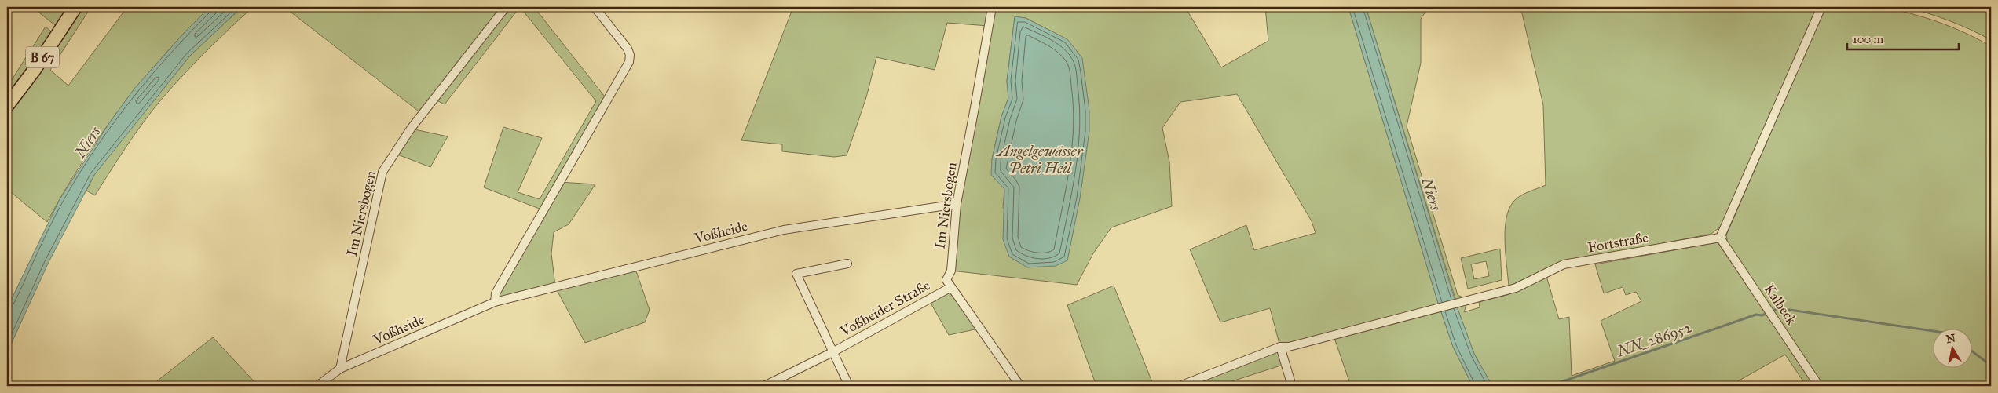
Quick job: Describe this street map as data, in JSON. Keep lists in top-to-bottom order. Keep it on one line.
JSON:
{"streets":{"main road":["B 67"],"street":["Im Niersbogen","Voßheide","Fortstraße","Kalbeck","Voßheider Straße"]},"crossings":[["Im Niersbogen","Voßheide"],["Im Niersbogen","Voßheider Straße"],["Fortstraße","Kalbeck"]],"water":["Niers","Angelgewässer Petri Heil","NN_286952"],"scale_bar":"100 m","north":"top"}
